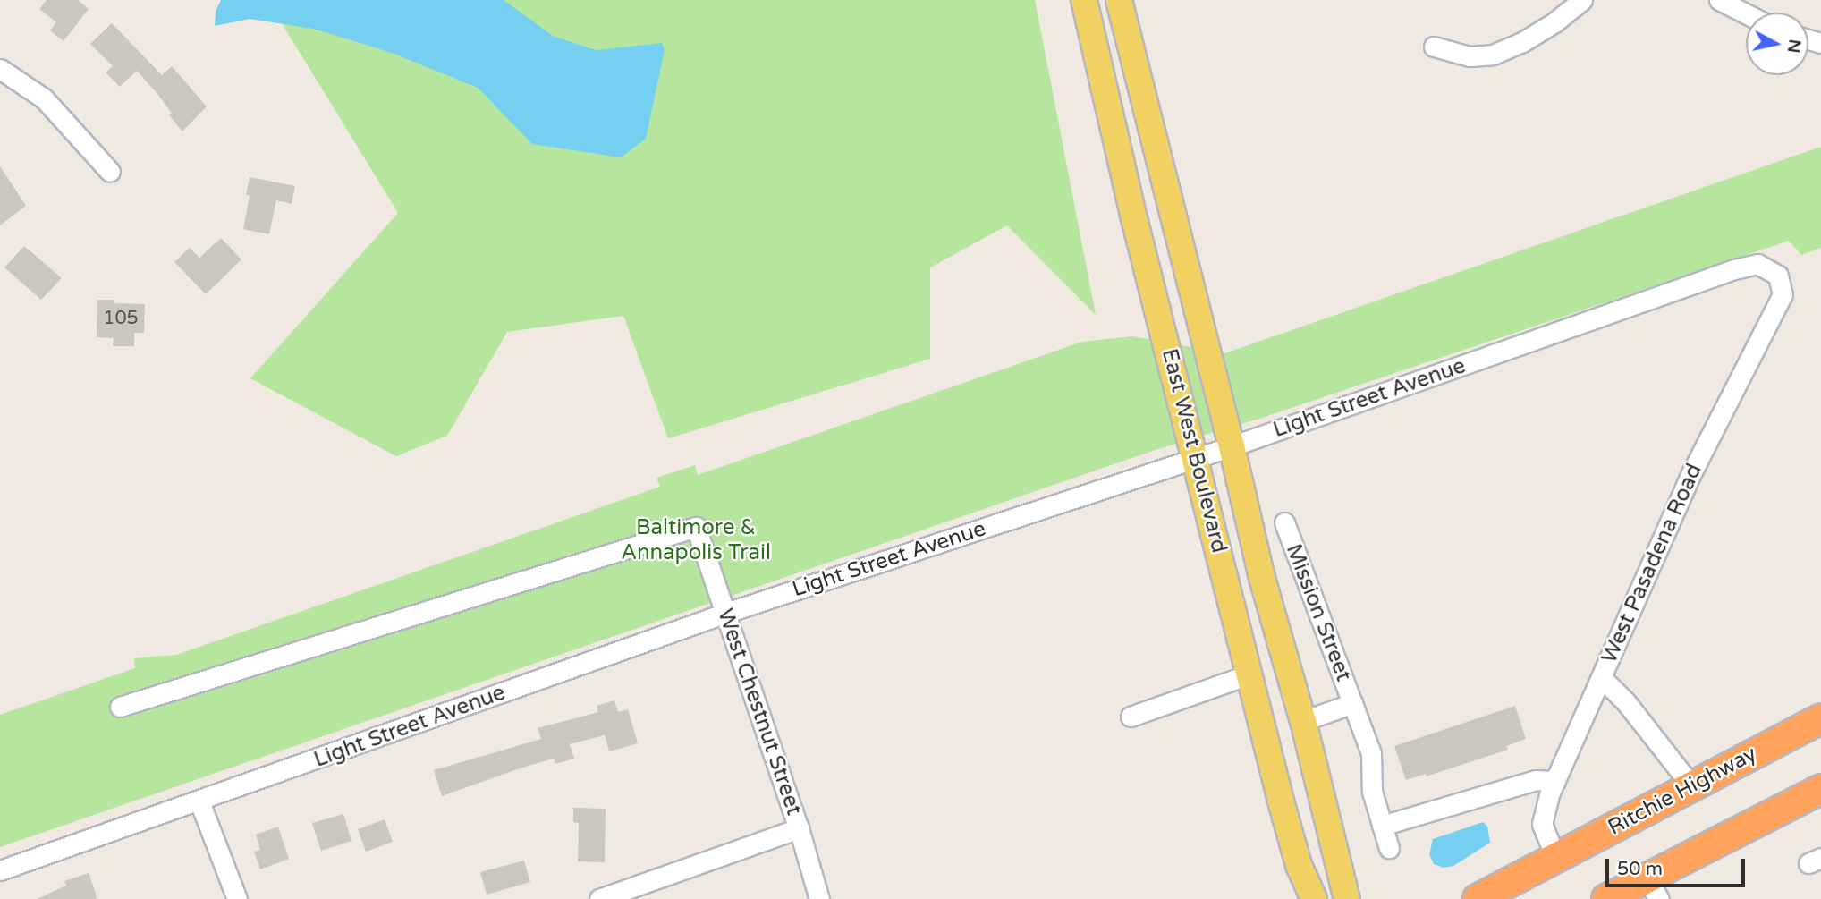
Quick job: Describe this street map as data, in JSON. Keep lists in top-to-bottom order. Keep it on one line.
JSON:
{"streets":{"highway":["Ritchie Highway"],"main road":["East West Boulevard"],"street":["Light Street Avenue","West Pasadena Road","Mission Street","West Chestnut Street"]},"crossings":[["Light Street Avenue","East West Boulevard"],["Light Street Avenue","West Pasadena Road"],["Light Street Avenue","West Chestnut Street"],["East West Boulevard","Mission Street"],["West Pasadena Road","Ritchie Highway"]],"parks":["Baltimore & Annapolis Trail"],"house_numbers":["105"],"scale_bar":"50 m","north":"right"}
